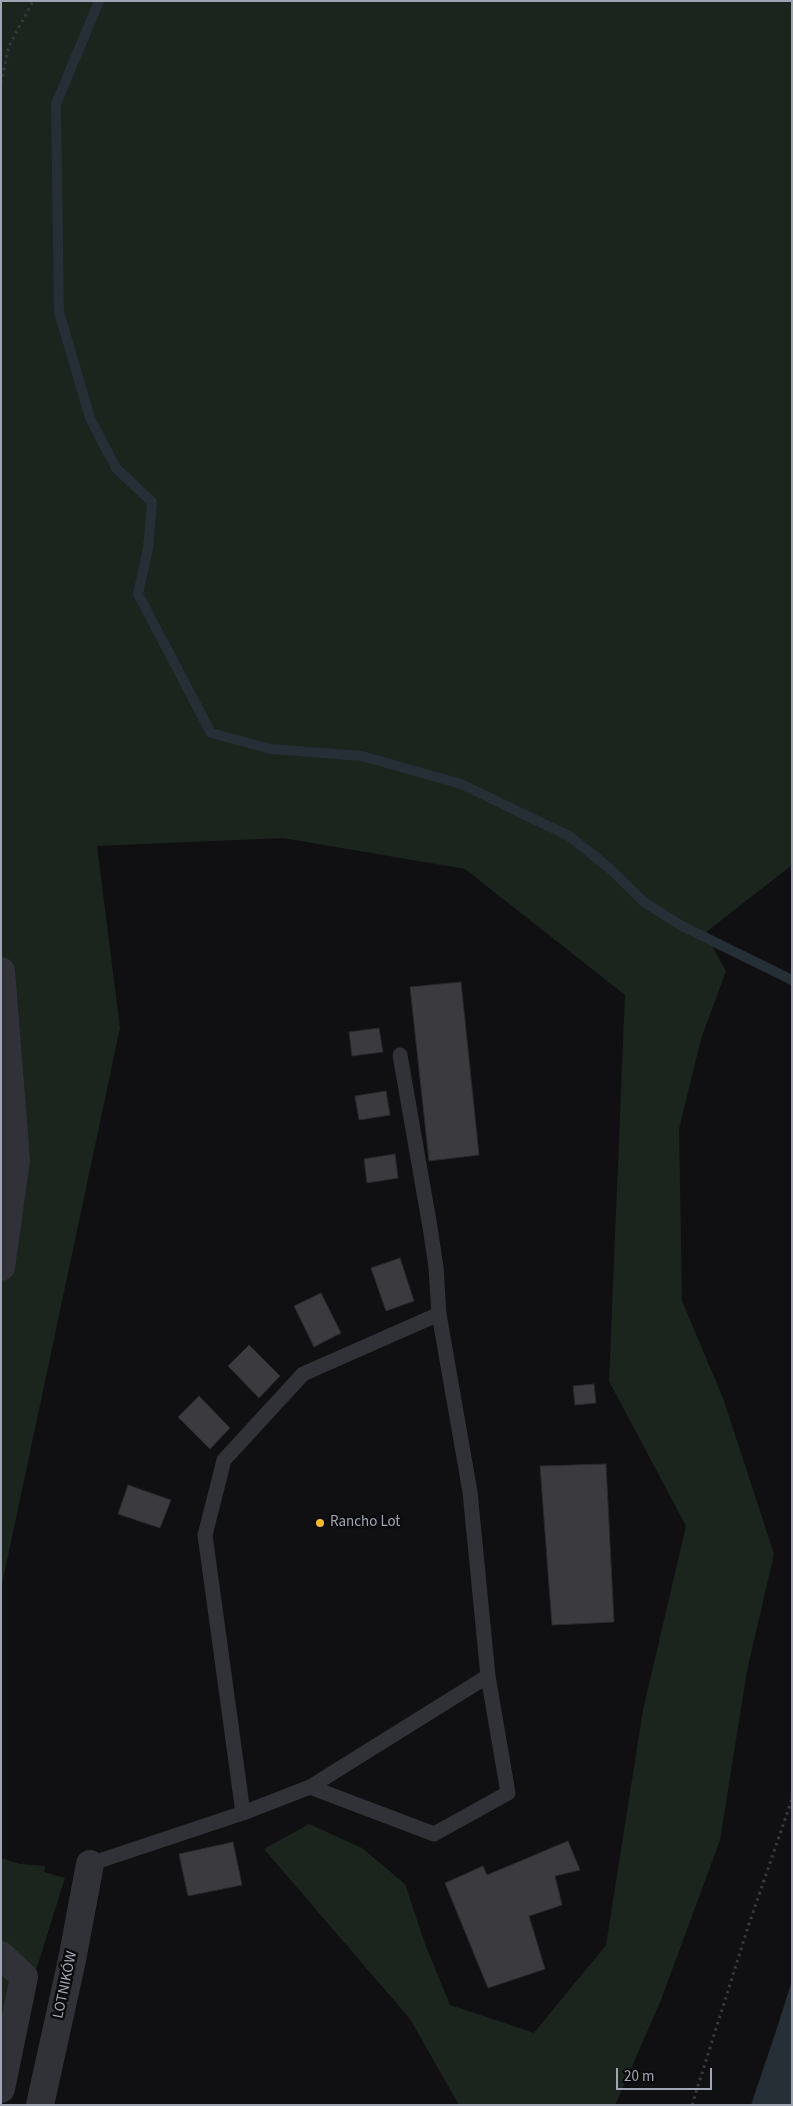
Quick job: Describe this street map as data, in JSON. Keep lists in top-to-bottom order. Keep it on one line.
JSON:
{"streets":{"street":["LOTNIKÓW"]},"places":["Rancho Lot"],"scale_bar":"20 m"}
